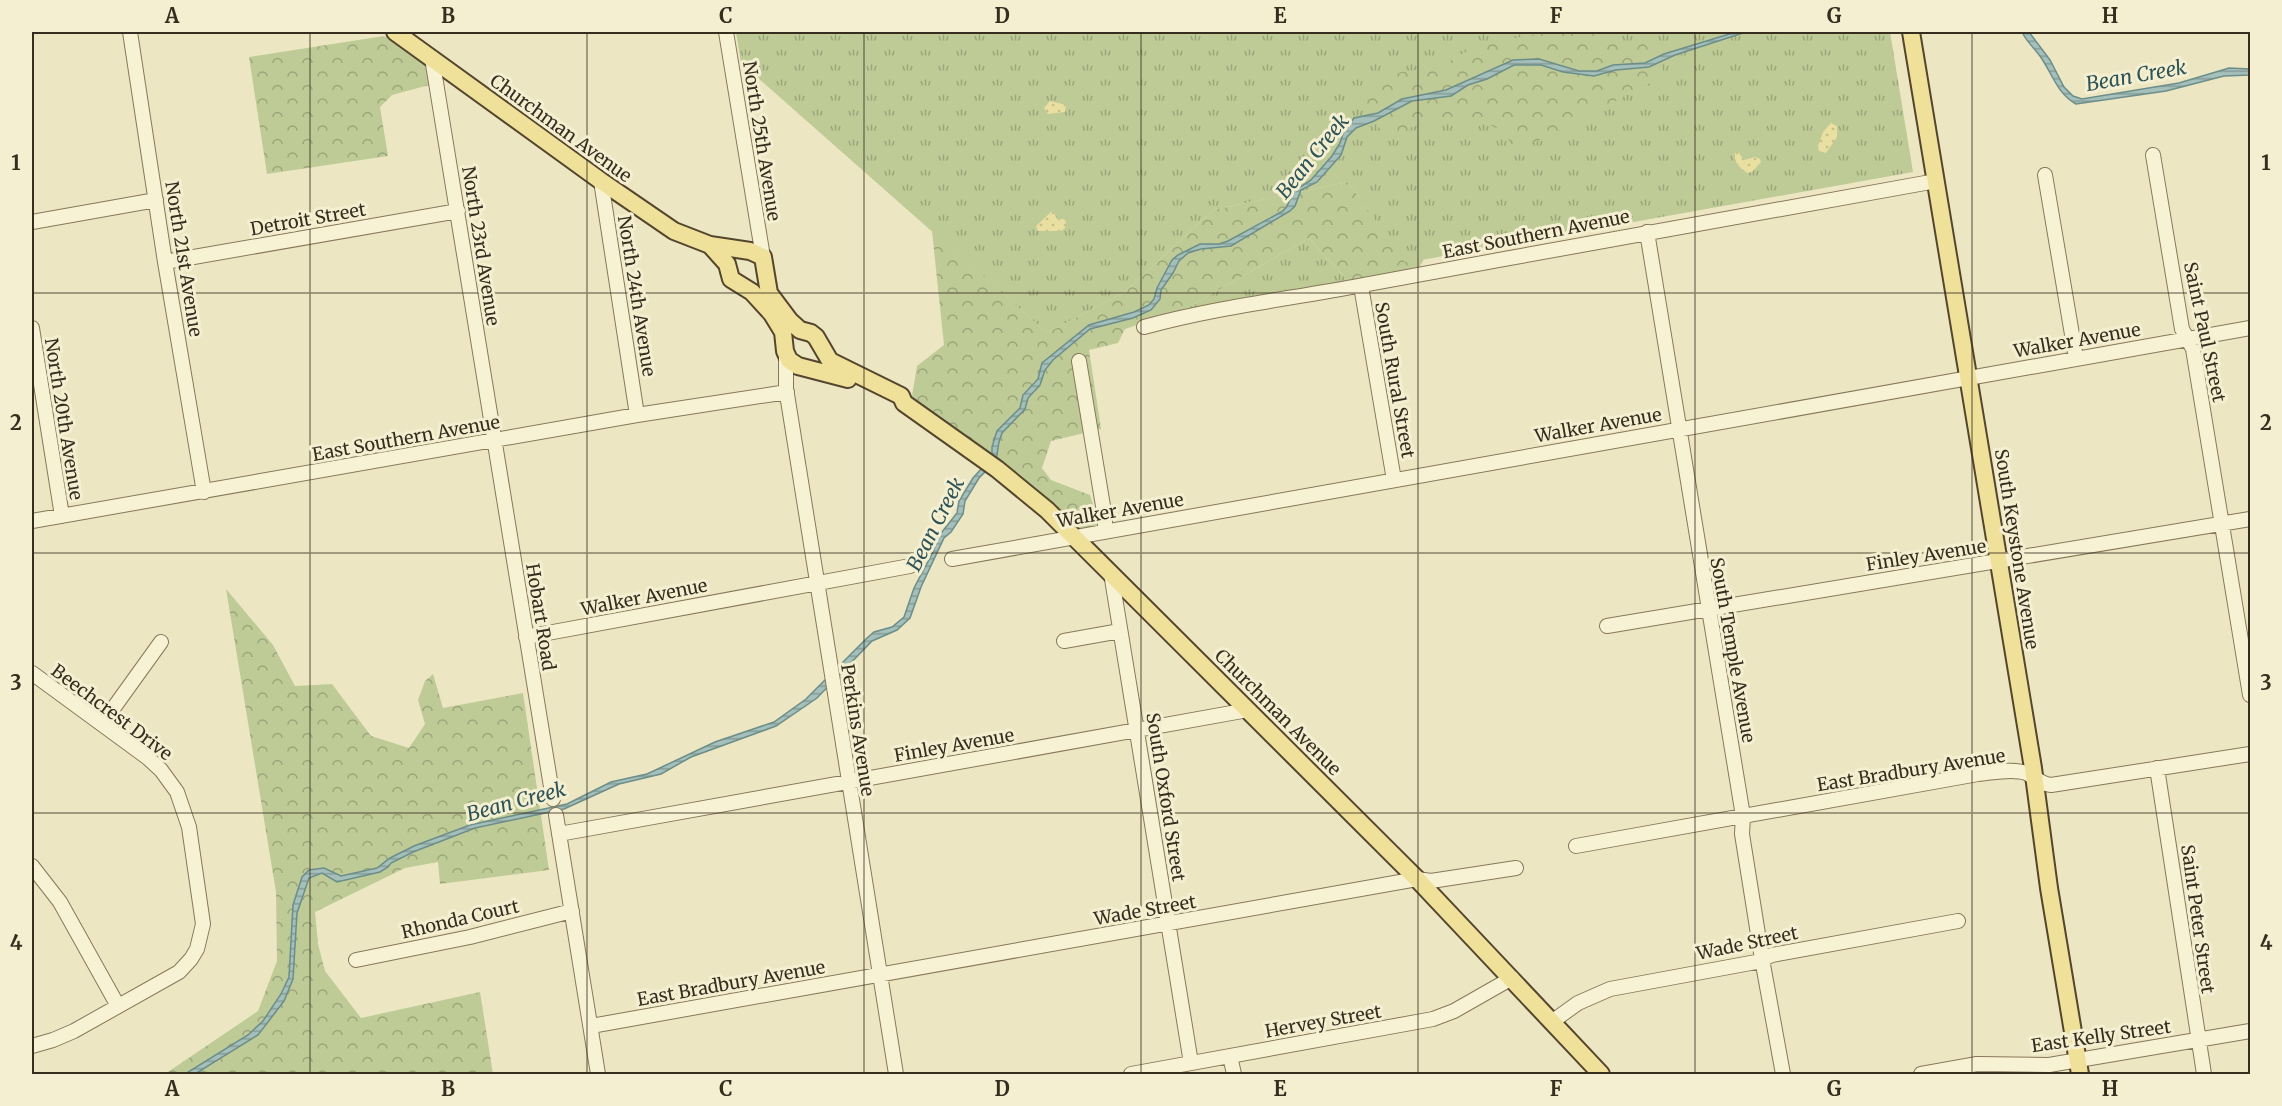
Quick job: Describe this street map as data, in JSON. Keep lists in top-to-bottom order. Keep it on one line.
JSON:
{"streets":{"main road":["Churchman Avenue","South Keystone Avenue"],"street":["North 25th Avenue","Detroit Street","East Southern Avenue","North 23rd Avenue","North 21st Avenue","North 24th Avenue","Saint Paul Street","Walker Avenue","South Rural Street","North 20th Avenue","Finley Avenue","Hobart Road","South Temple Avenue","Beechcrest Drive","Perkins Avenue","East Bradbury Avenue","South Oxford Street","Wade Street","Rhonda Court","Saint Peter Street","Hervey Street","East Kelly Street"]},"crossings":[["Churchman Avenue","North 25th Avenue"],["Churchman Avenue","North 23rd Avenue"],["Churchman Avenue","North 24th Avenue"],["Churchman Avenue","Walker Avenue"],["Churchman Avenue","Finley Avenue"],["Churchman Avenue","Perkins Avenue"],["Churchman Avenue","South Oxford Street"],["Churchman Avenue","Wade Street"],["Churchman Avenue","Hervey Street"],["Detroit Street","North 23rd Avenue"],["Detroit Street","North 21st Avenue"],["East Southern Avenue","North 23rd Avenue"],["East Southern Avenue","North 21st Avenue"],["East Southern Avenue","North 24th Avenue"],["East Southern Avenue","South Rural Street"],["East Southern Avenue","North 20th Avenue"],["East Southern Avenue","South Keystone Avenue"],["East Southern Avenue","Hobart Road"],["East Southern Avenue","South Temple Avenue"],["East Southern Avenue","Perkins Avenue"],["North 23rd Avenue","Hobart Road"],["Saint Paul Street","Walker Avenue"],["Saint Paul Street","Finley Avenue"],["Walker Avenue","South Rural Street"],["Walker Avenue","South Keystone Avenue"],["Walker Avenue","Hobart Road"],["Walker Avenue","South Temple Avenue"],["Walker Avenue","Perkins Avenue"],["South Keystone Avenue","Finley Avenue"],["South Keystone Avenue","East Bradbury Avenue"],["South Keystone Avenue","East Kelly Street"],["Finley Avenue","South Temple Avenue"],["Finley Avenue","Perkins Avenue"],["Finley Avenue","South Oxford Street"],["South Temple Avenue","East Bradbury Avenue"],["South Temple Avenue","Wade Street"],["Perkins Avenue","East Bradbury Avenue"],["Perkins Avenue","Wade Street"],["East Bradbury Avenue","Wade Street"],["East Bradbury Avenue","Saint Peter Street"],["South Oxford Street","Wade Street"],["South Oxford Street","Hervey Street"],["Saint Peter Street","East Kelly Street"]],"water":["Bean Creek"],"grid":{"columns":["A","B","C","D","E","F","G","H"],"rows":["1","2","3","4"]}}
